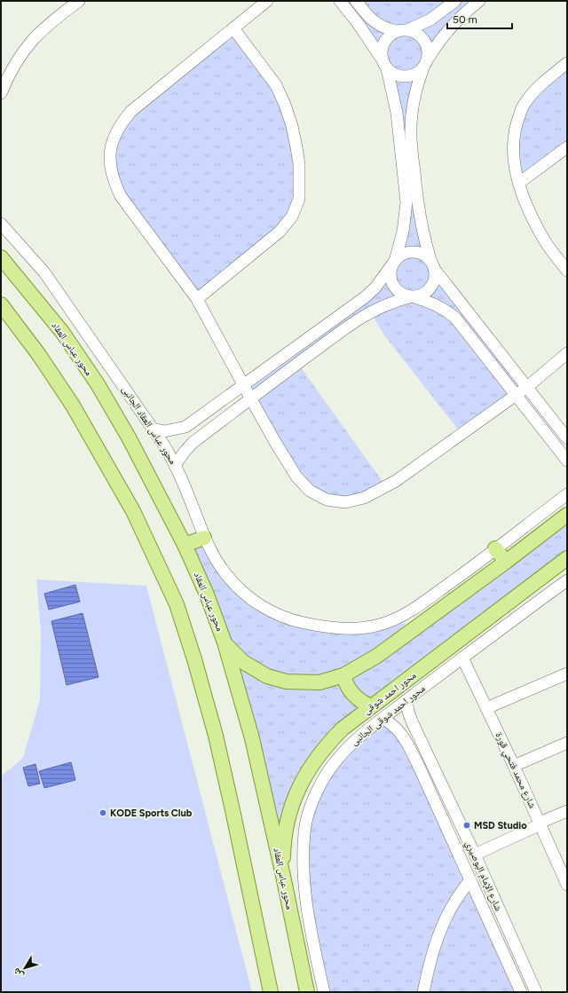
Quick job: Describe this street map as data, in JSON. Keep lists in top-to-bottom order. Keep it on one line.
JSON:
{"streets":{"main road":["محور عباس العقاد","محور احمد شوقى"],"street":["محور عباس العقاد الجانبى","محور احمد شوقى الجانبى","شارع محمد فتحي قورة","شارع الإمام البوصيري"]},"crossings":[["محور عباس العقاد","محور احمد شوقى"],["محور احمد شوقى الجانبى","شارع محمد فتحي قورة"],["محور احمد شوقى الجانبى","شارع الإمام البوصيري"]],"places":["KODE Sports Club","MSD Studio"],"scale_bar":"50 m","north":"bottom left"}
